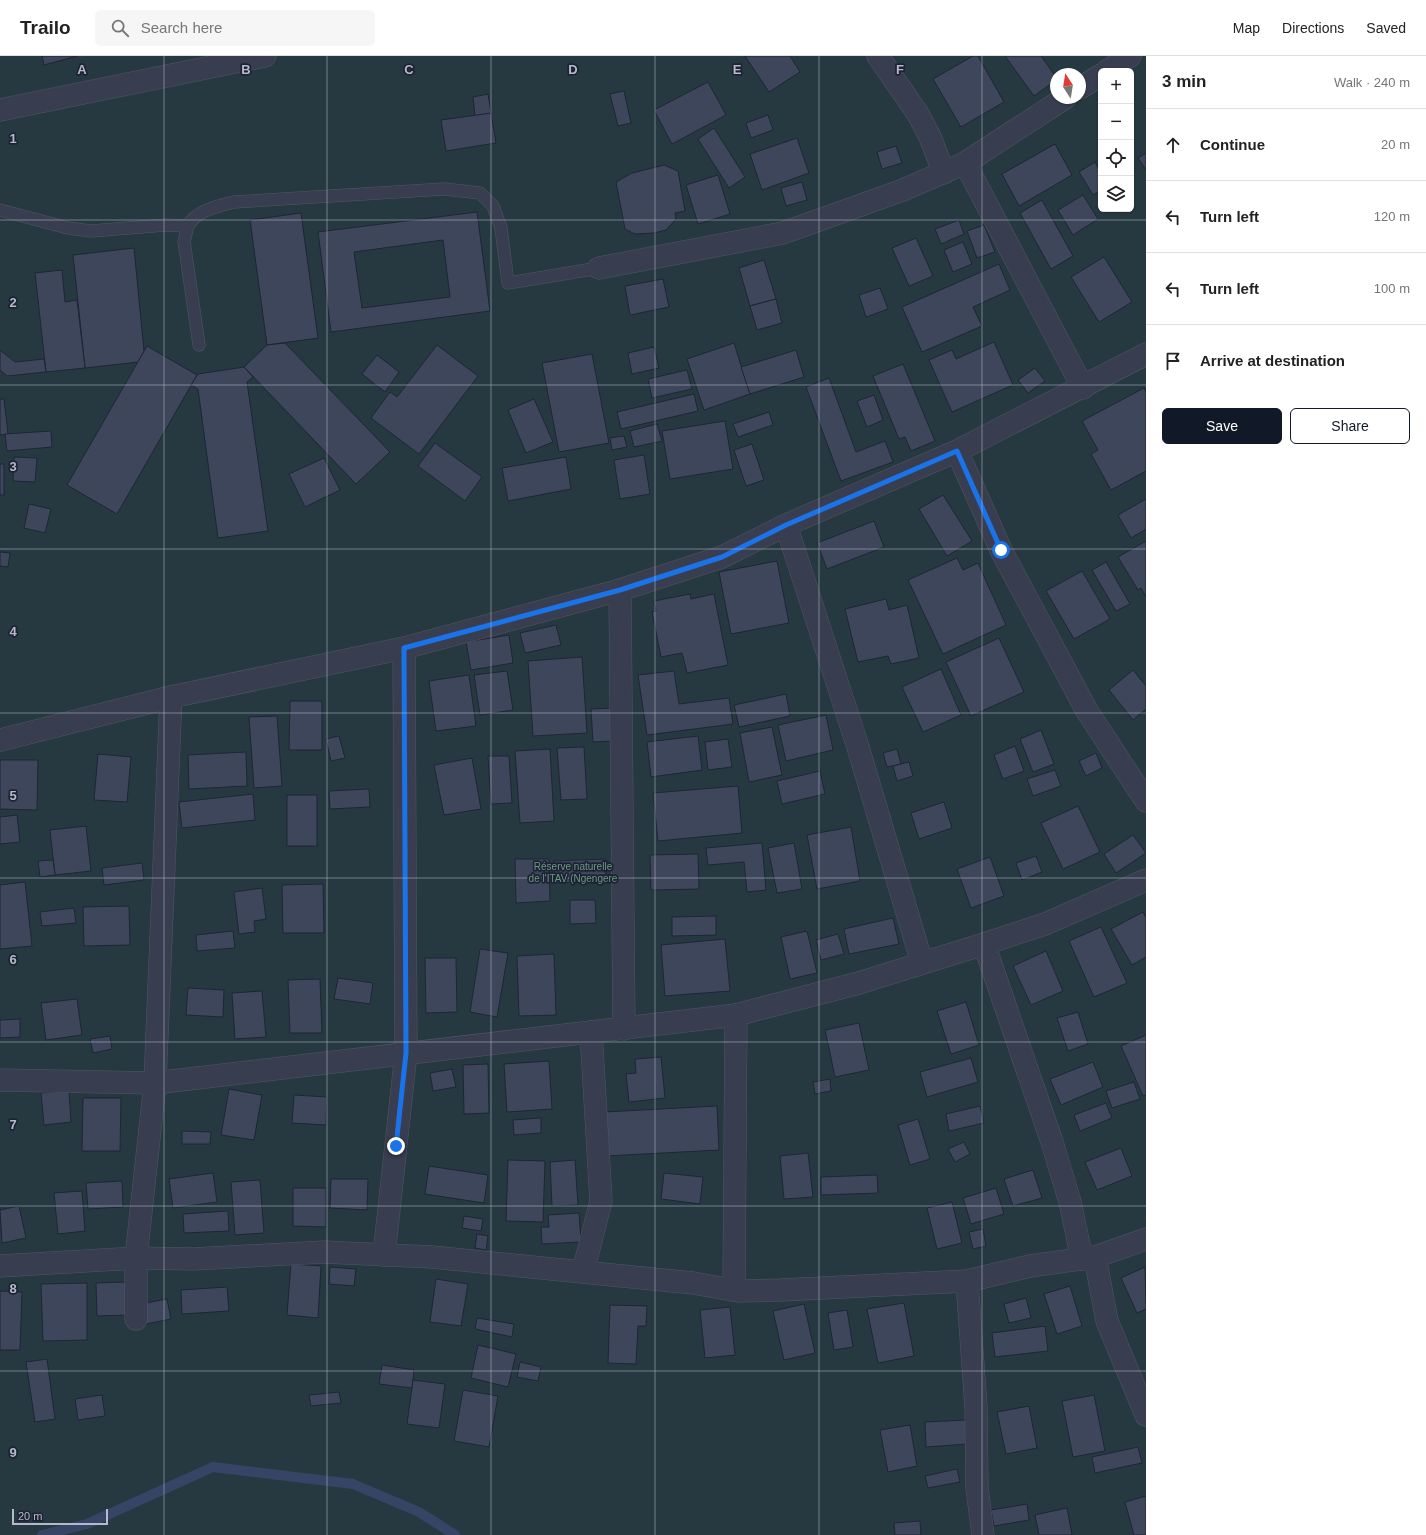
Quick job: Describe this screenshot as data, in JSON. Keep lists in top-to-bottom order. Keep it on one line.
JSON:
{"parks":["Réserve naturelle de l'ITAV (Ngengere"],"scale_bar":"20 m","north":"top","page":{"header":"Trailo","search":"Search here","nav":["Map","Directions","Saved"],"heading":["3 min","Walk · 240 m"],"map_buttons":["+","−"],"list":[["Continue","20 m"],["Turn left","120 m"],["Turn left","100 m"],"Arrive at destination"],"buttons":["Save","Share"],"scale":"20 m"},"grid":{"columns":["A","B","C","D","E","F"],"rows":["1","2","3","4","5","6","7","8","9"]}}
